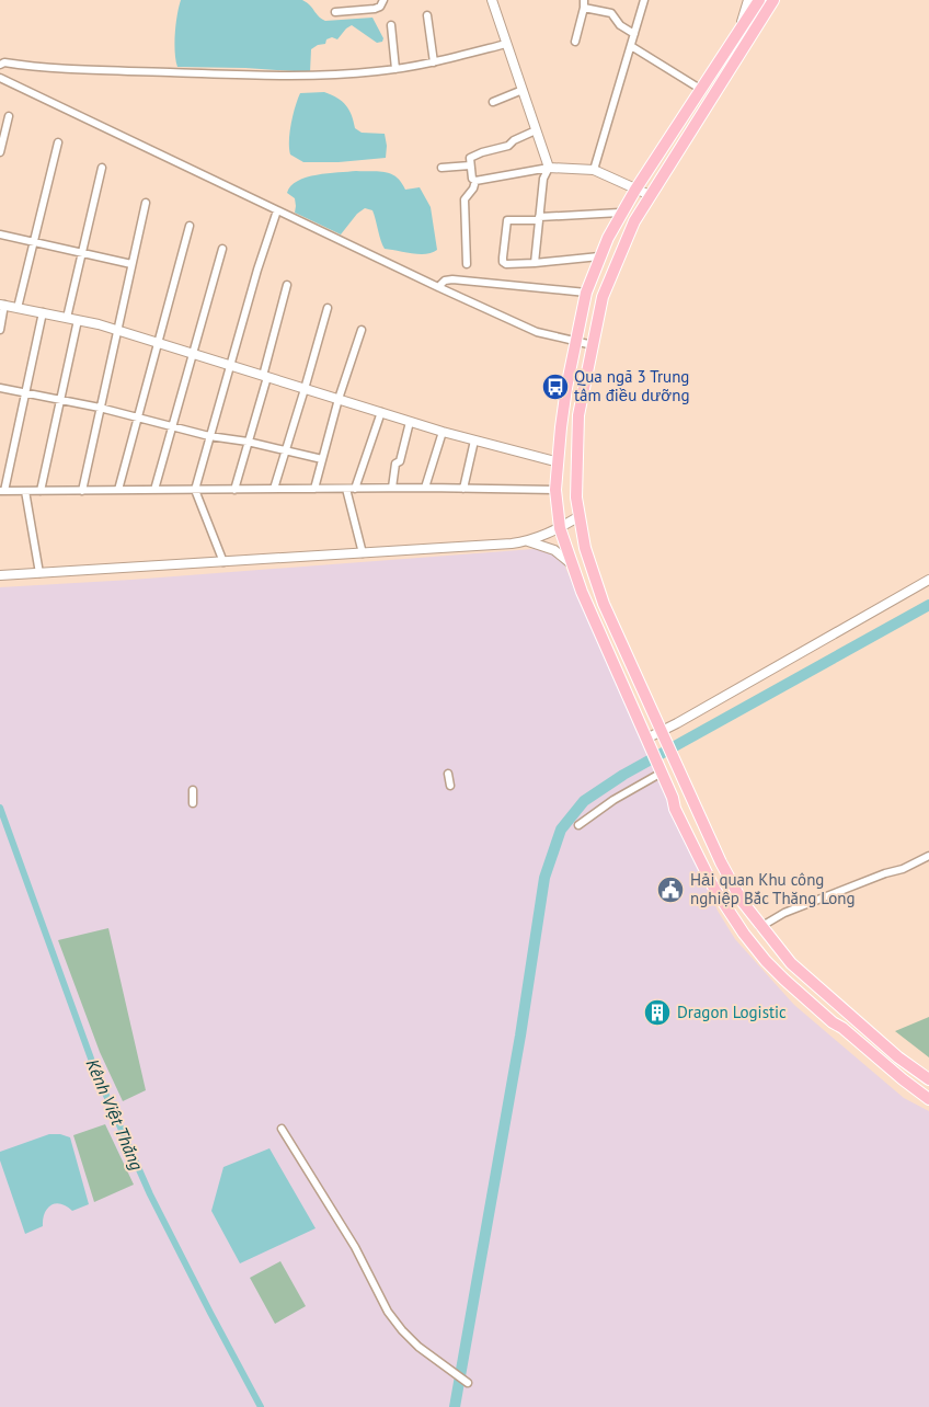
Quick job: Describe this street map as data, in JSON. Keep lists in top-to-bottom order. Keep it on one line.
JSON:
{"water":["Kênh Việt Thắng"],"places":{"bus stop":["Qua ngã 3 Trung tâm điều dưỡng"],"public building":["Hải quan Khu công nghiệp Bắc Thăng Long"],"building":["Dragon Logistic"]}}
